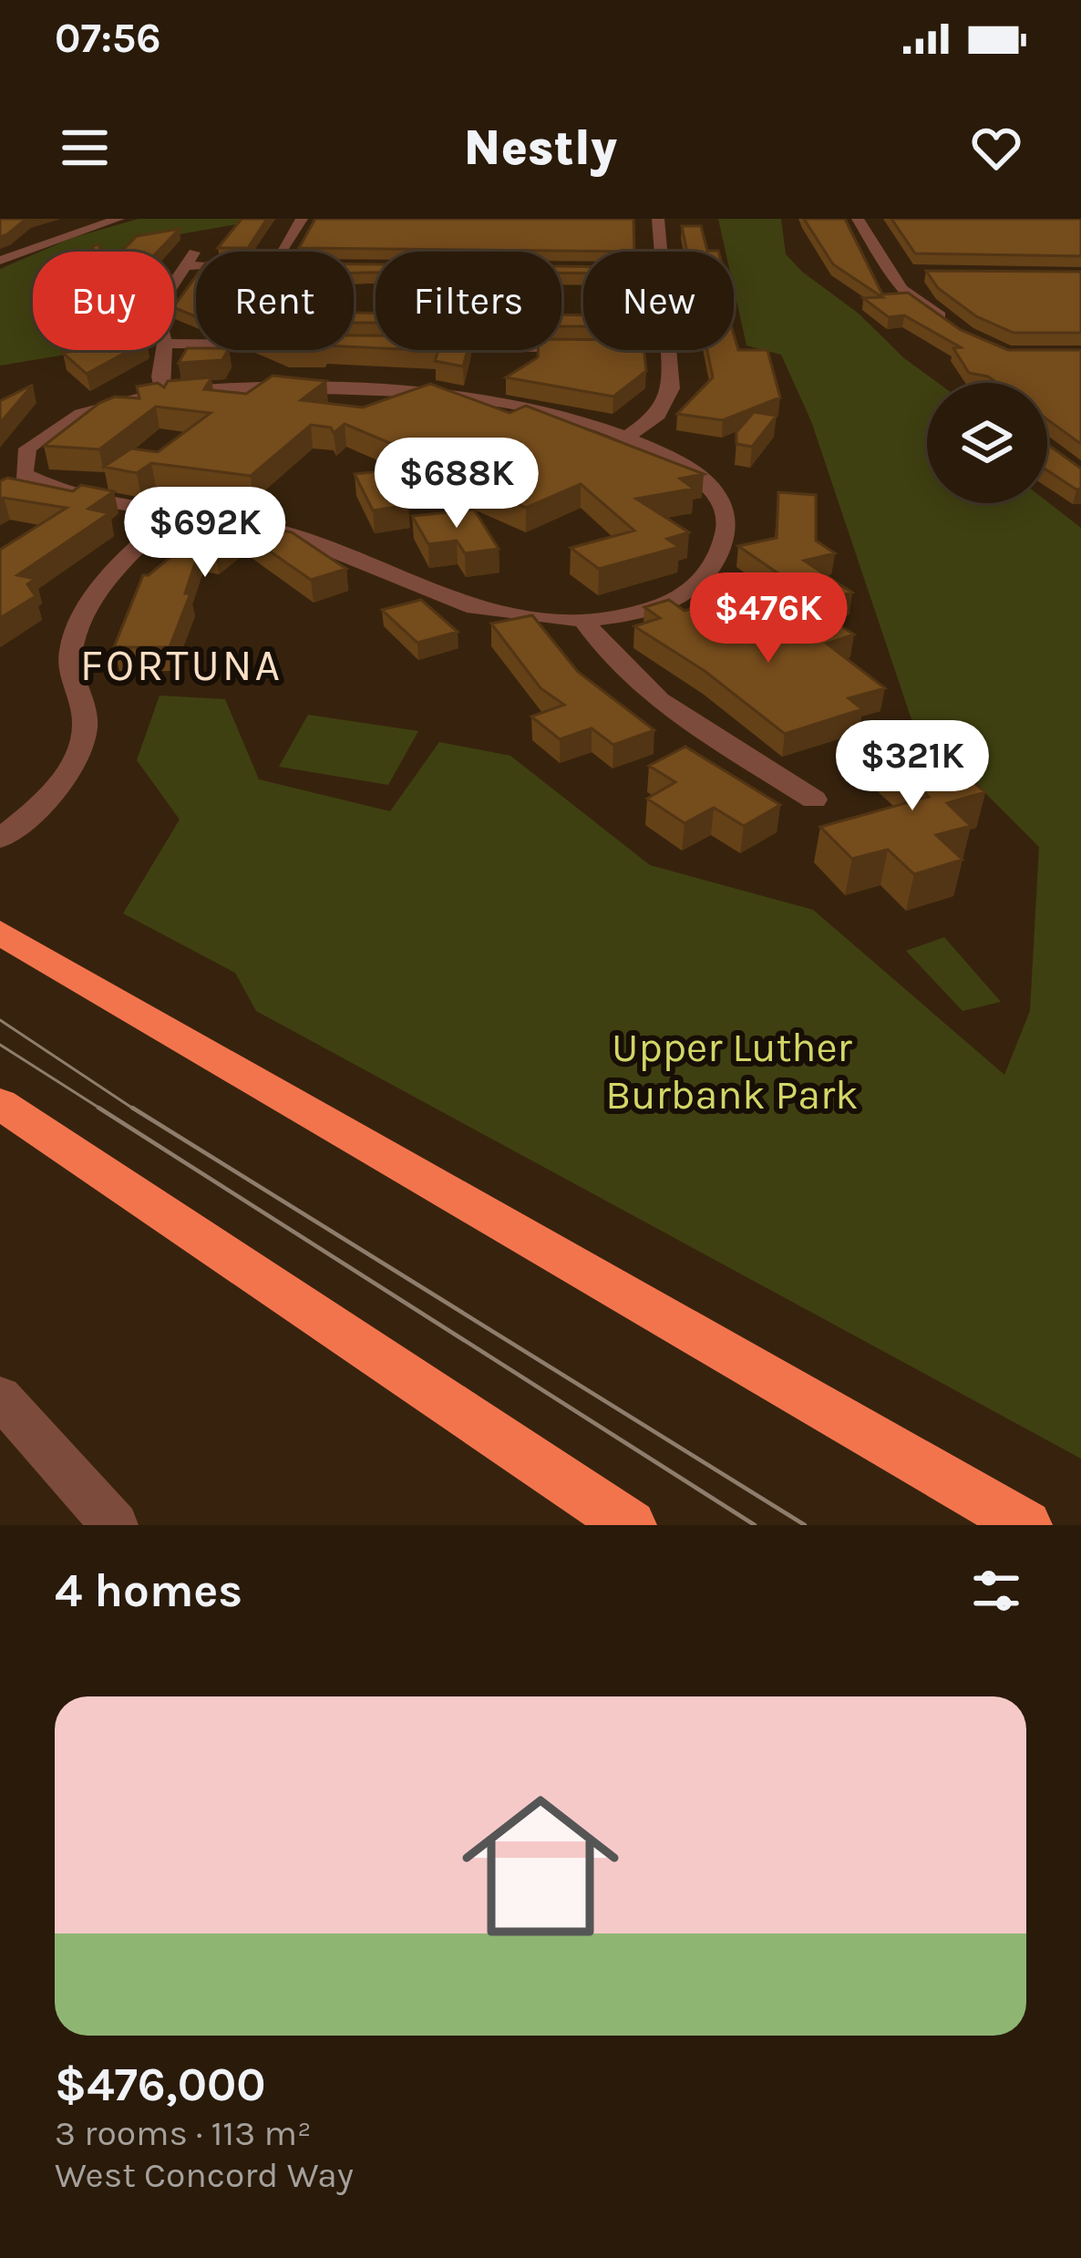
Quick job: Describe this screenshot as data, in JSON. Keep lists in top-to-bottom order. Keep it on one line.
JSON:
{"districts":["FORTUNA"],"parks":["Upper Luther Burbank Park"],"page":{"status":"07:56","header":"Nestly","chip":["Buy","Rent","Filters","New"],"price":["$688K","$692K","$476K","$321K"],"heading":"4 homes","list":[{"name":"$476,000","note":"3 rooms · 113 m² · West Concord Way"}]}}
